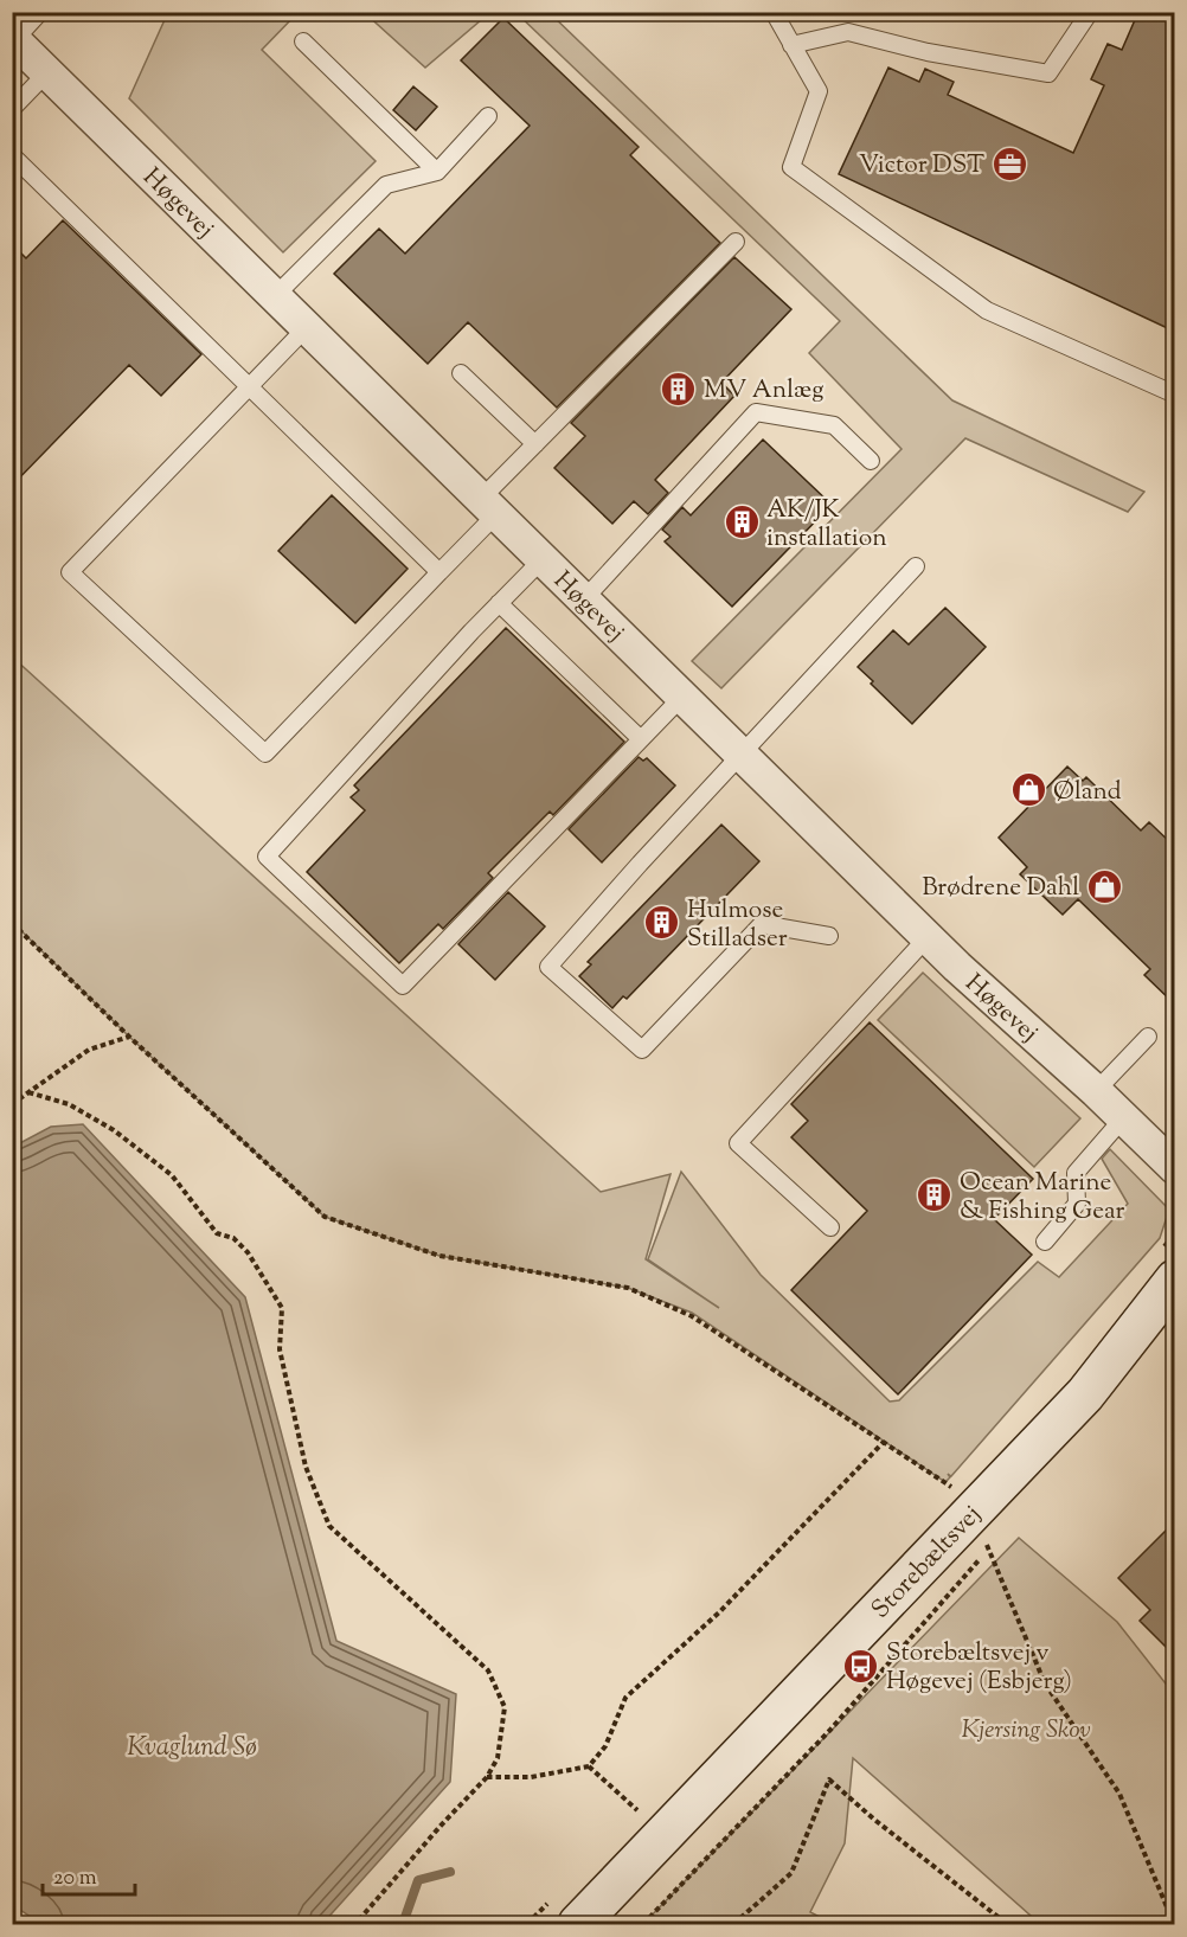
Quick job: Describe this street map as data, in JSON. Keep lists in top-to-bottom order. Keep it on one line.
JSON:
{"streets":{"street":["Høgevej","Storebæltsvej"]},"water":["Kvaglund Sø"],"parks":["Kjersing Skov"],"places":{"office":["Victor DST"],"building":["MV Anlæg","AK/JK installation","Hulmose Stilladser","Ocean Marine & Fishing Gear"],"shop":["Øland","Brødrene Dahl"],"bus stop":["Storebæltsvej v Høgevej (Esbjerg)"]},"scale_bar":"20 m"}
